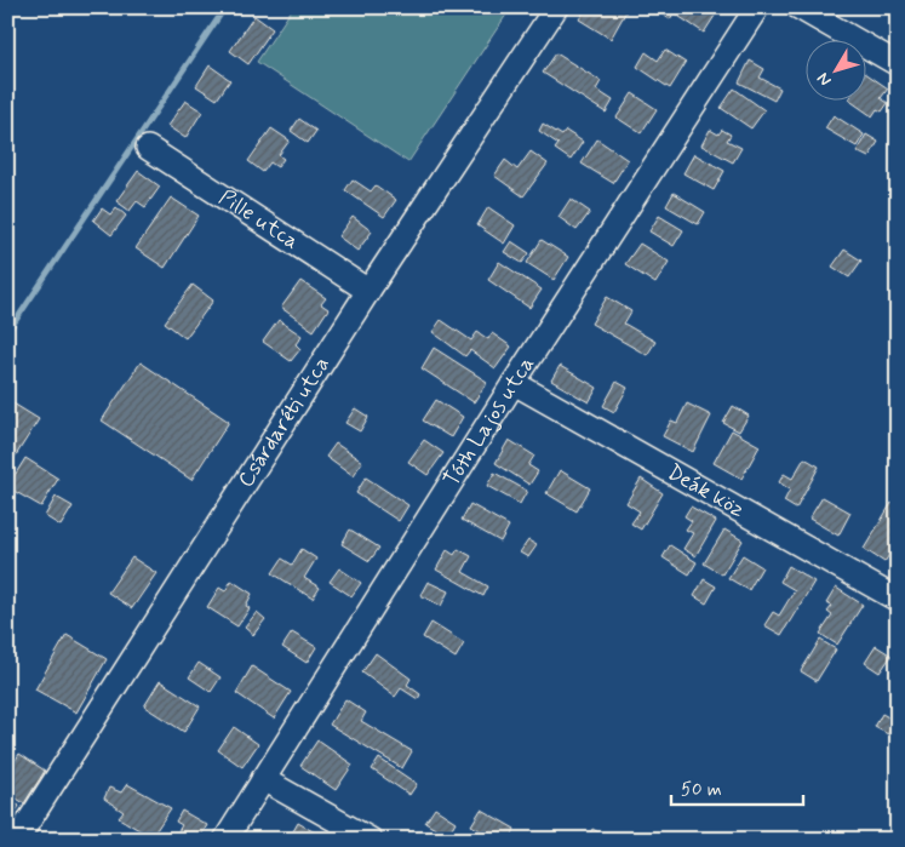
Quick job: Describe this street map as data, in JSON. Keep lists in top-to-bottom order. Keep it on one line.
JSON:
{"streets":{"street":["Pille utca","Csárdaréti utca","Tóth Lajos utca","Deák köz"]},"crossings":[["Pille utca","Csárdaréti utca"],["Tóth Lajos utca","Deák köz"]],"scale_bar":"50 m","north":"bottom left"}
